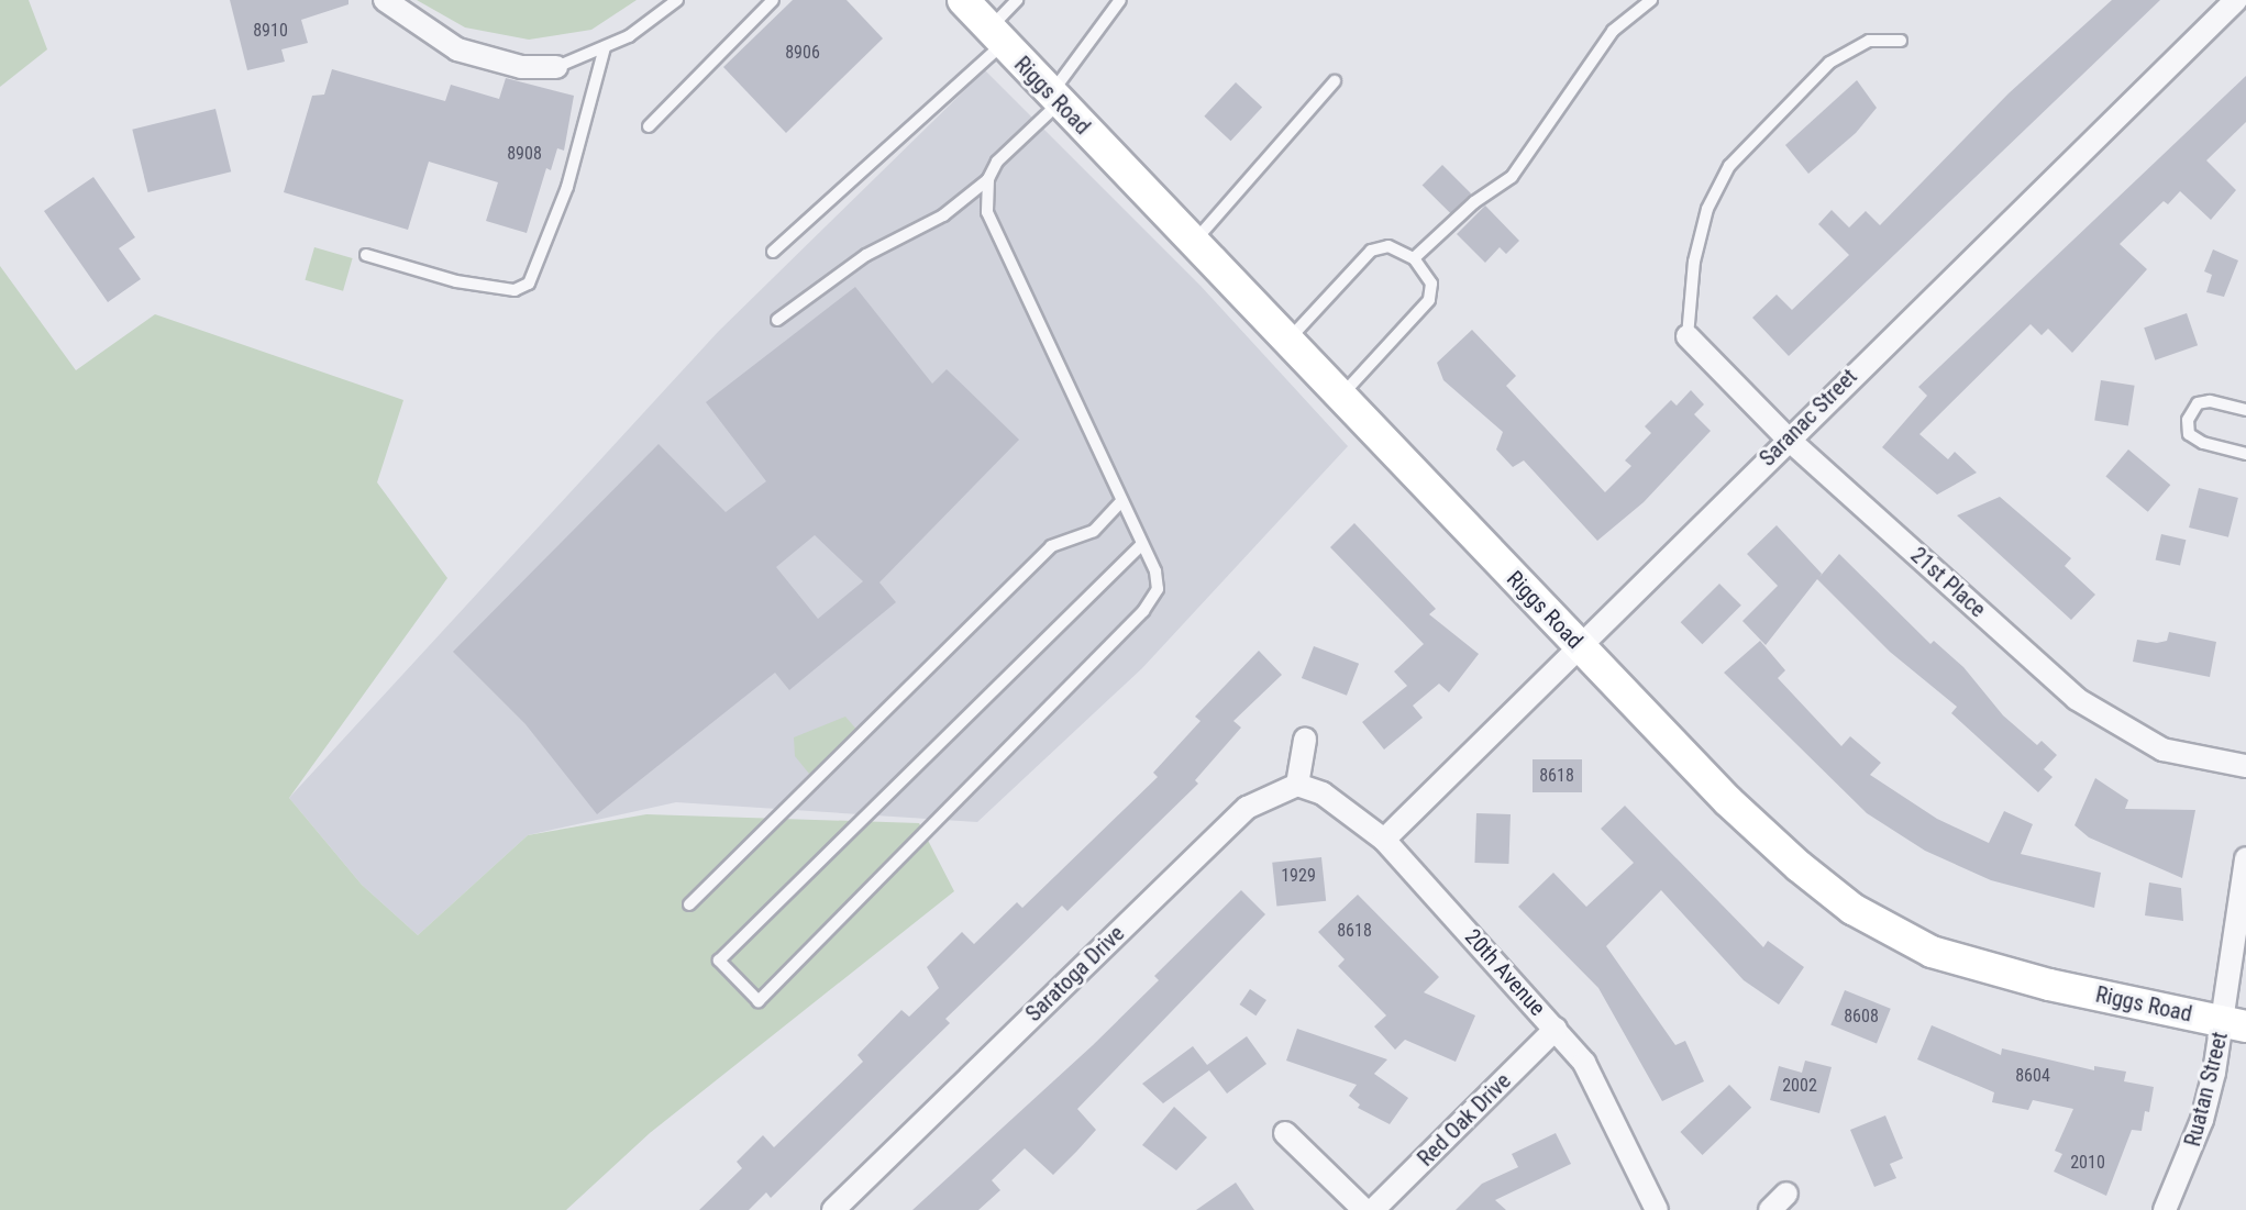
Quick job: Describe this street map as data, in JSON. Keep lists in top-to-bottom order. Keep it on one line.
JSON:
{"streets":{"main road":["Riggs Road"],"street":["Saranac Street","21st Place","20th Avenue","Saratoga Drive","Ruatan Street","Red Oak Drive"]},"crossings":[["Riggs Road","Saranac Street"],["Riggs Road","Ruatan Street"],["Saranac Street","21st Place"],["Saranac Street","20th Avenue"],["20th Avenue","Saratoga Drive"],["20th Avenue","Red Oak Drive"]],"house_numbers":["8910","8906","8908","8618","1929","8618","8608","8604","2002","2010"]}
